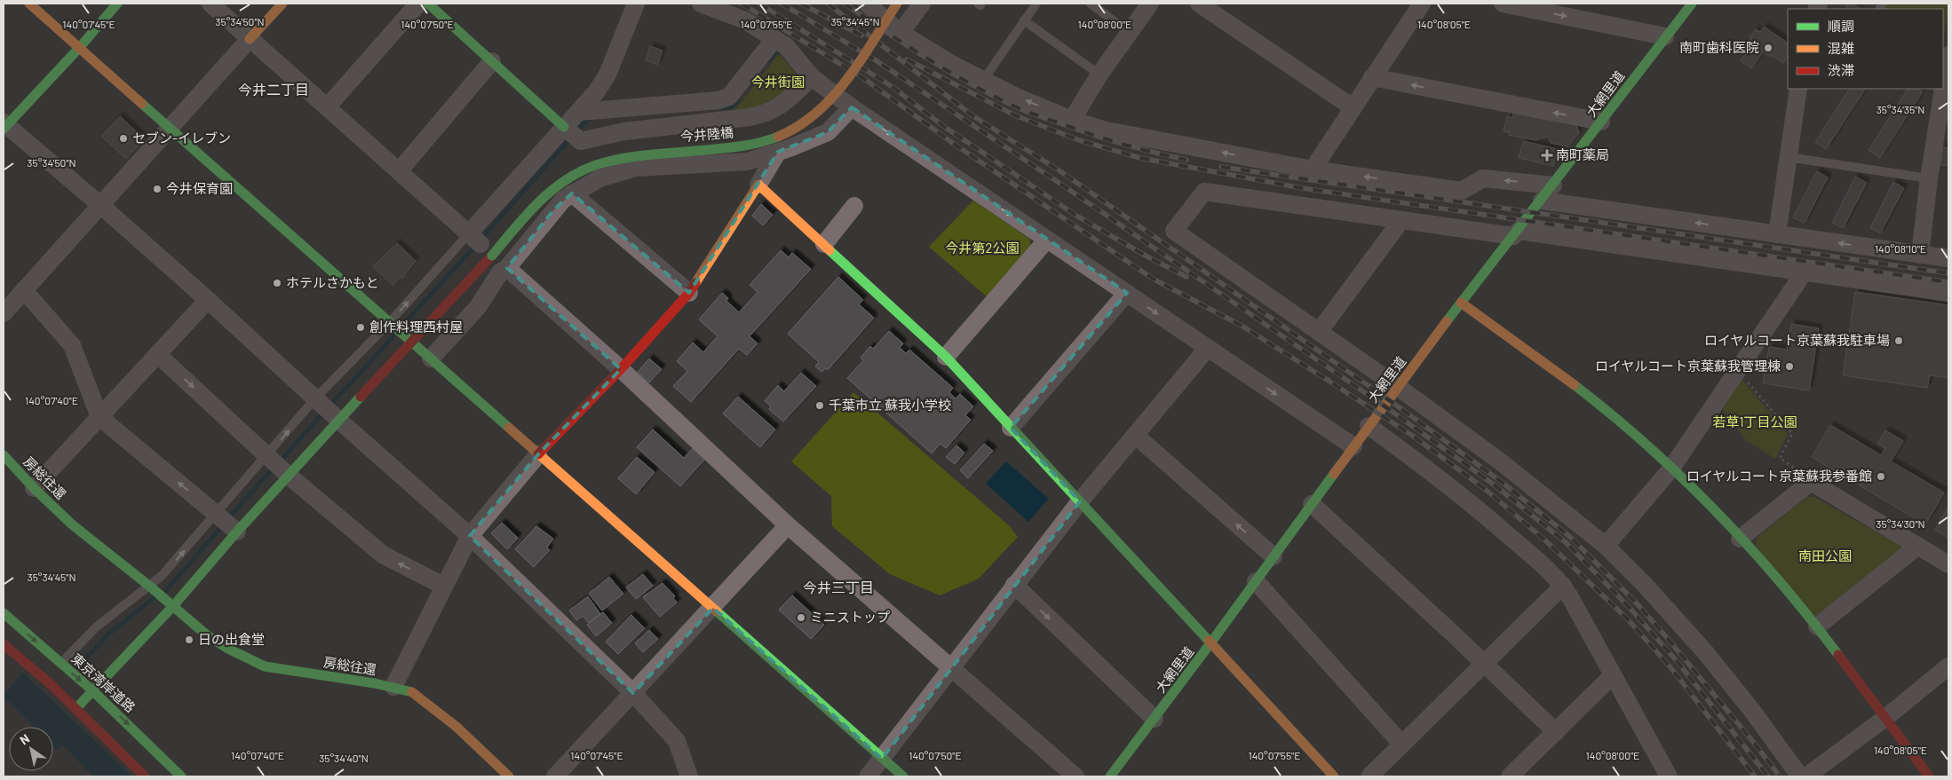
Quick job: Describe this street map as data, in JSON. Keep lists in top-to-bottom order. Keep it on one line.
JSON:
{"streets":{"main road":["大網里道","今井陸橋","房総往還","東京湾岸道路"]},"crossings":[["今井陸橋","房総往還"],["今井陸橋","東京湾岸道路"]],"districts":["今井二丁目","今井三丁目"],"parks":["今井街園","今井第2公園","若草1丁目公園","南田公園"],"places":{"other":["南町歯科医院","セブン-イレブン","今井保育園","ホテルさかもと","創作料理西村屋","ロイヤルコート京葉蘇我駐車場","ロイヤルコート京葉蘇我管理棟","千葉市立 蘇我小学校","ロイヤルコート京葉蘇我参番館","ミニストップ","日の出食堂"],"health":["南町薬局"]},"legend":["順調","混雑","渋滞"],"north":"top left","coordinates":["35°34'50\"N","35°34'45\"N","140°07'45\"E","140°07'50\"E","140°07'55\"E","140°08'00\"E","140°08'05\"E","35°34'35\"N","140°08'10\"E","140°07'40\"E","35°34'30\"N","35°34'40\"N"]}
